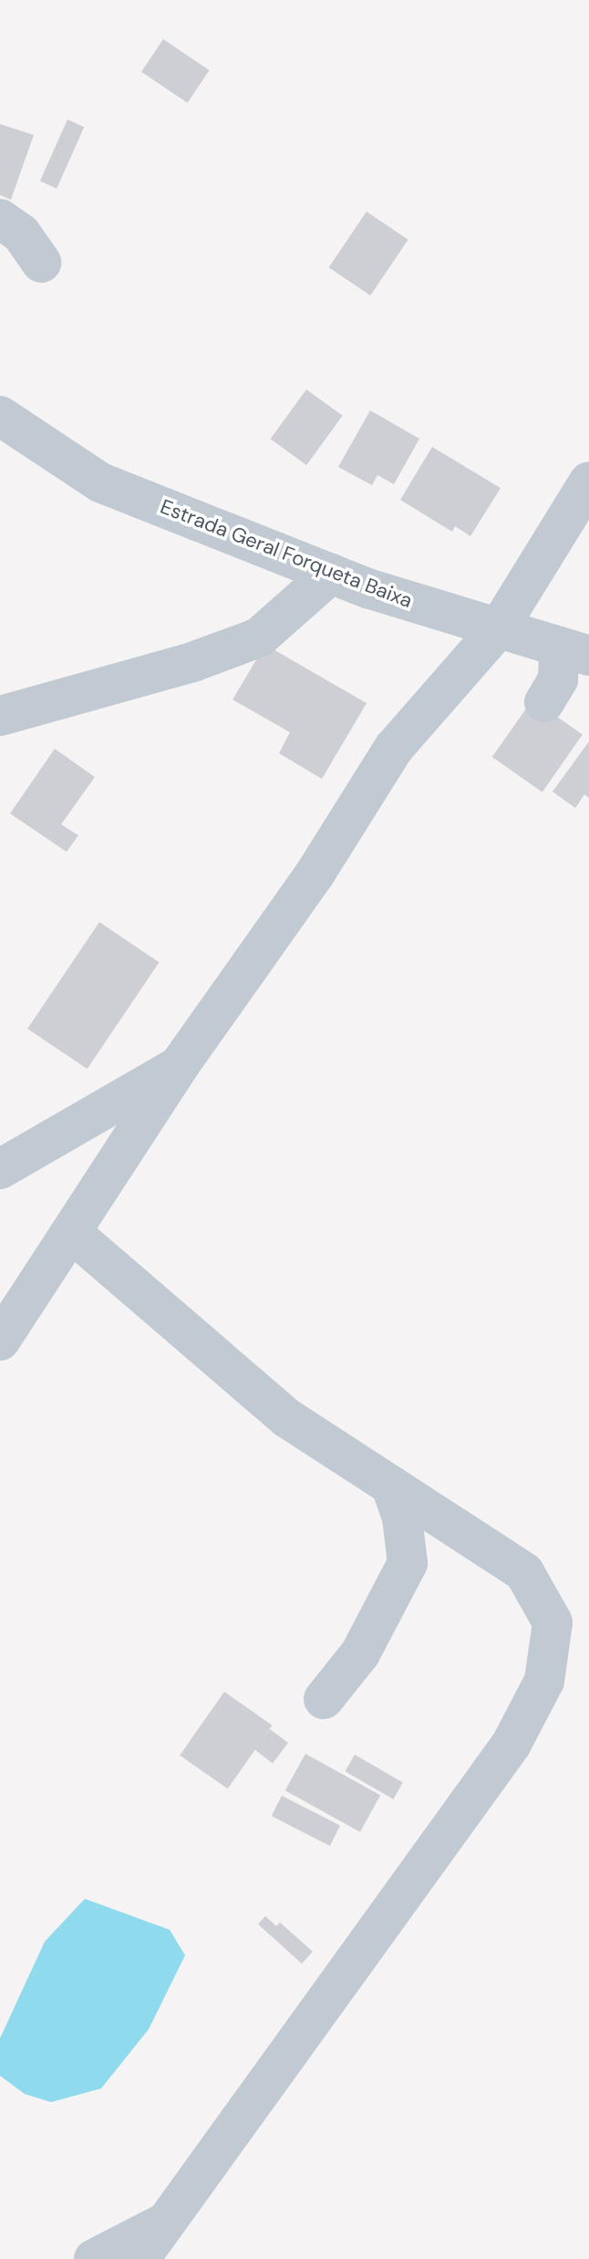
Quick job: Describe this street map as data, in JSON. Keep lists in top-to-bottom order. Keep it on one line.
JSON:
{"streets":{"street":["Estrada Geral Forqueta Baixa"]}}
